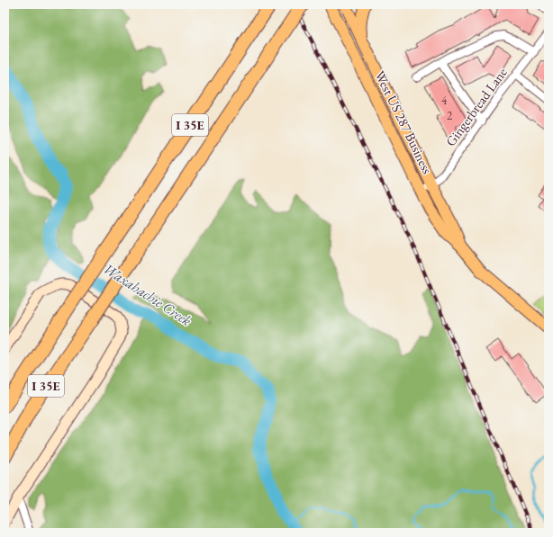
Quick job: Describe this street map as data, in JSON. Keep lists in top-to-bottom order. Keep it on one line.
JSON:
{"streets":{"highway":["I 35E"],"main road":["West US 287 Business"],"street":["Gingerbread Lane"]},"crossings":[["Gingerbread Lane","West US 287 Business"]],"water":["Waxahachie Creek"],"house_numbers":["4","2"]}
